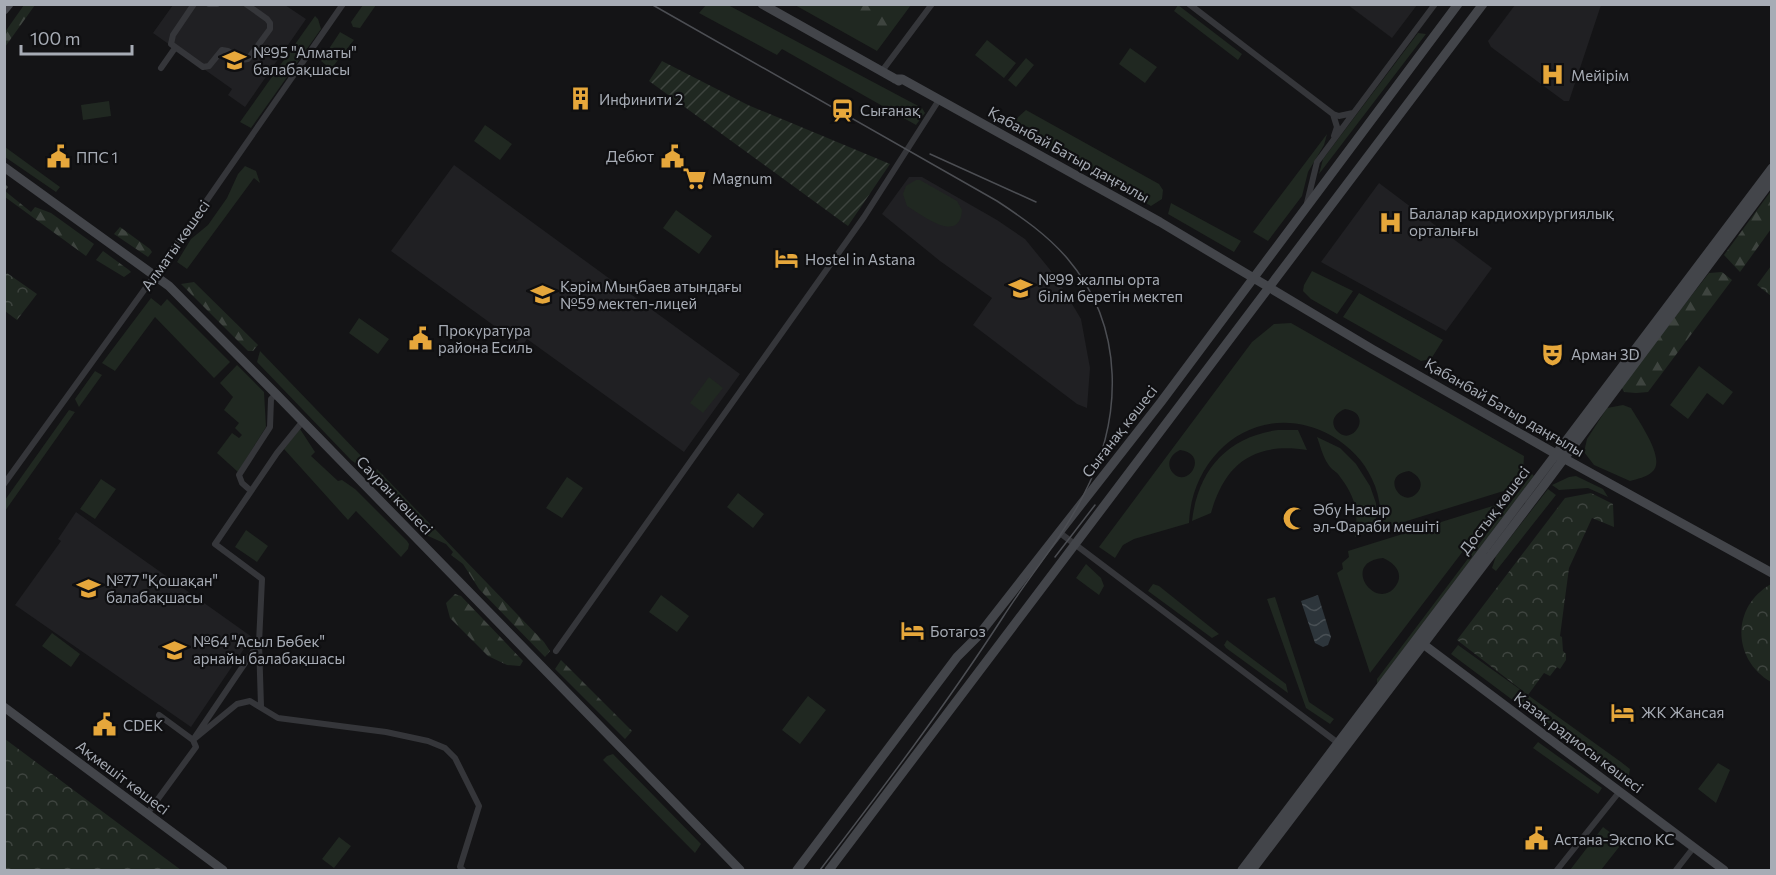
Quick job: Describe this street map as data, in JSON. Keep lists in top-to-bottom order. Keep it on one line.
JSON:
{"streets":{"main road":["Қабанбай Батыр даңғылы","Сығанақ көшесі","Сауран көшесі","Достық көшесі","Қазақ радиосы көшесі","Ақмешіт көшесі"],"street":["Алматы көшесі"]},"crossings":[["Қабанбай Батыр даңғылы","Сығанақ көшесі"],["Қабанбай Батыр даңғылы","Достық көшесі"],["Алматы көшесі","Сауран көшесі"],["Достық көшесі","Қазақ радиосы көшесі"]],"places":{"school or university":["№95 \"Алматы\" балабақшасы","№99 жалпы орта білім беретін мектеп","Кәрім Мыңбаев атындағы №59 мектеп-лицей","№77 \"Қошақан\" балабақшасы","№64 \"Асыл Бөбек\" арнайы балабақшасы"],"hospital":["Мейірім","Балалар кардиохирургиялық орталығы"],"building":["Инфинити 2"],"station":["Сығанақ"],"public building":["Дебют","ППС 1","Прокуратура района Есиль","CDEK","Астана-Экспо КС"],"supermarket":["Magnum"],"hotel":["Hostel in Astana","Ботагоз","ЖК Жансая"],"theatre":["Арман 3D"],"mosque":["Әбу Насыр әл-Фараби мешіті"]},"scale_bar":"100 m"}
